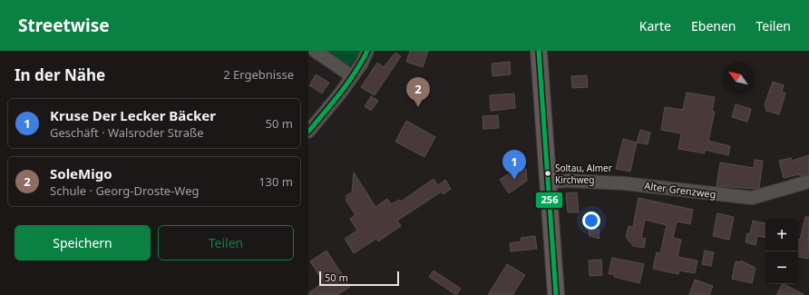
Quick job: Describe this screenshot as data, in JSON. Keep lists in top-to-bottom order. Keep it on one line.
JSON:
{"streets":{"street":["Alter Grenzweg"]},"places":["Soltau, Almer Kirchweg"],"lines":["transit line 256"],"scale_bar":"50 m","north":"top left","page":{"header":"Streetwise","nav":["Karte","Ebenen","Teilen"],"heading":["In der Nähe","2 Ergebnisse"],"pins":["2","1"],"list":[{"mark":"1","name":"Kruse Der Lecker Bäcker","note":"Geschäft · Walsroder Straße","value":"50 m"},{"mark":"2","name":"SoleMigo","note":"Schule · Georg-Droste-Weg","value":"130 m"}],"buttons":["Speichern","Teilen"],"map_buttons":["+","−"],"scale":"50 m"}}
